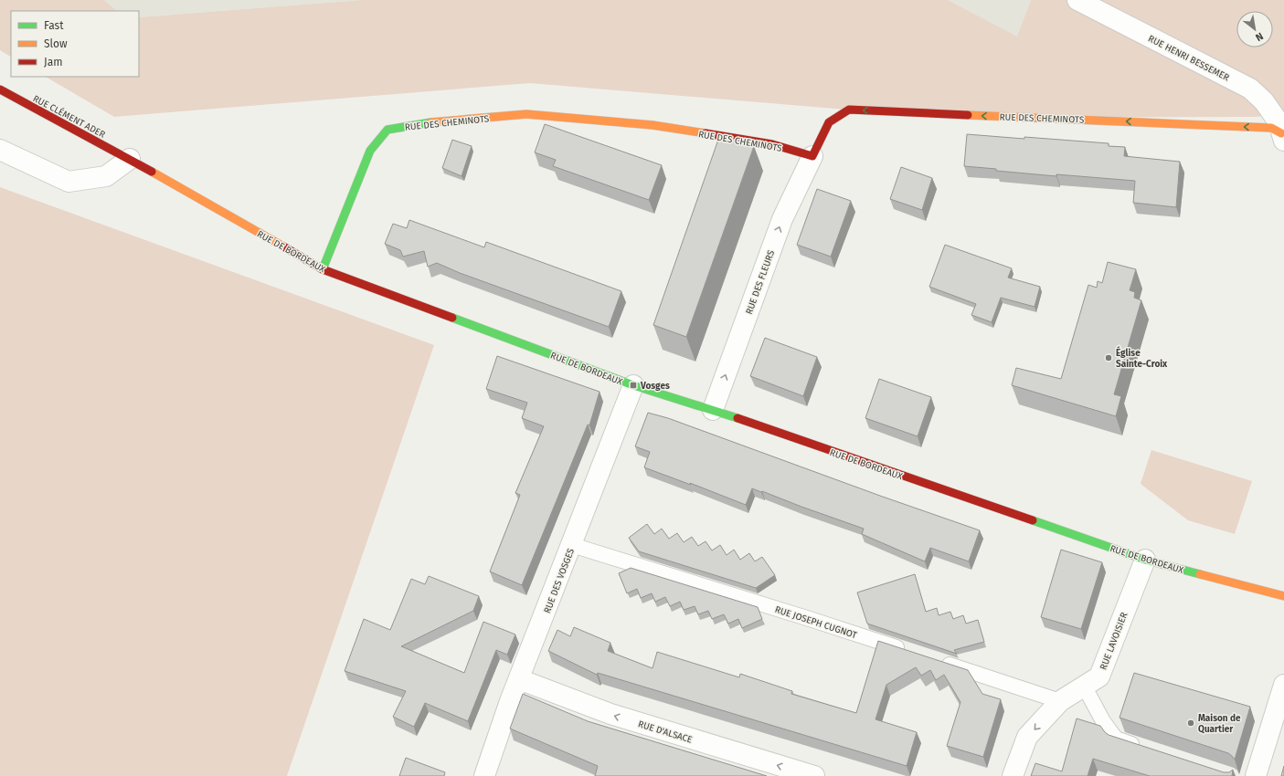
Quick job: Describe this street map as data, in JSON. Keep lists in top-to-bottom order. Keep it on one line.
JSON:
{"streets":{"street":["RUE HENRI BESSEMER","RUE CLÉMENT ADER","RUE DES CHEMINOTS","RUE DE BORDEAUX","RUE DES FLEURS","RUE DES VOSGES","RUE LAVOISIER","RUE D'ALSACE"],"lane":["RUE JOSEPH CUGNOT"]},"crossings":[["RUE HENRI BESSEMER","RUE DES CHEMINOTS"],["RUE CLÉMENT ADER","RUE DE BORDEAUX"],["RUE DES CHEMINOTS","RUE DE BORDEAUX"],["RUE DES CHEMINOTS","RUE DES FLEURS"],["RUE DE BORDEAUX","RUE DES FLEURS"],["RUE DE BORDEAUX","RUE DES VOSGES"],["RUE DE BORDEAUX","RUE LAVOISIER"],["RUE DES VOSGES","RUE JOSEPH CUGNOT"],["RUE DES VOSGES","RUE D'ALSACE"]],"one_way":["RUE DES CHEMINOTS","RUE DES FLEURS","RUE D'ALSACE"],"places":{"other":["Église Sainte-Croix","Maison de Quartier"],"transit":["Vosges"]},"legend":["Fast","Slow","Jam"],"north":"bottom right"}
